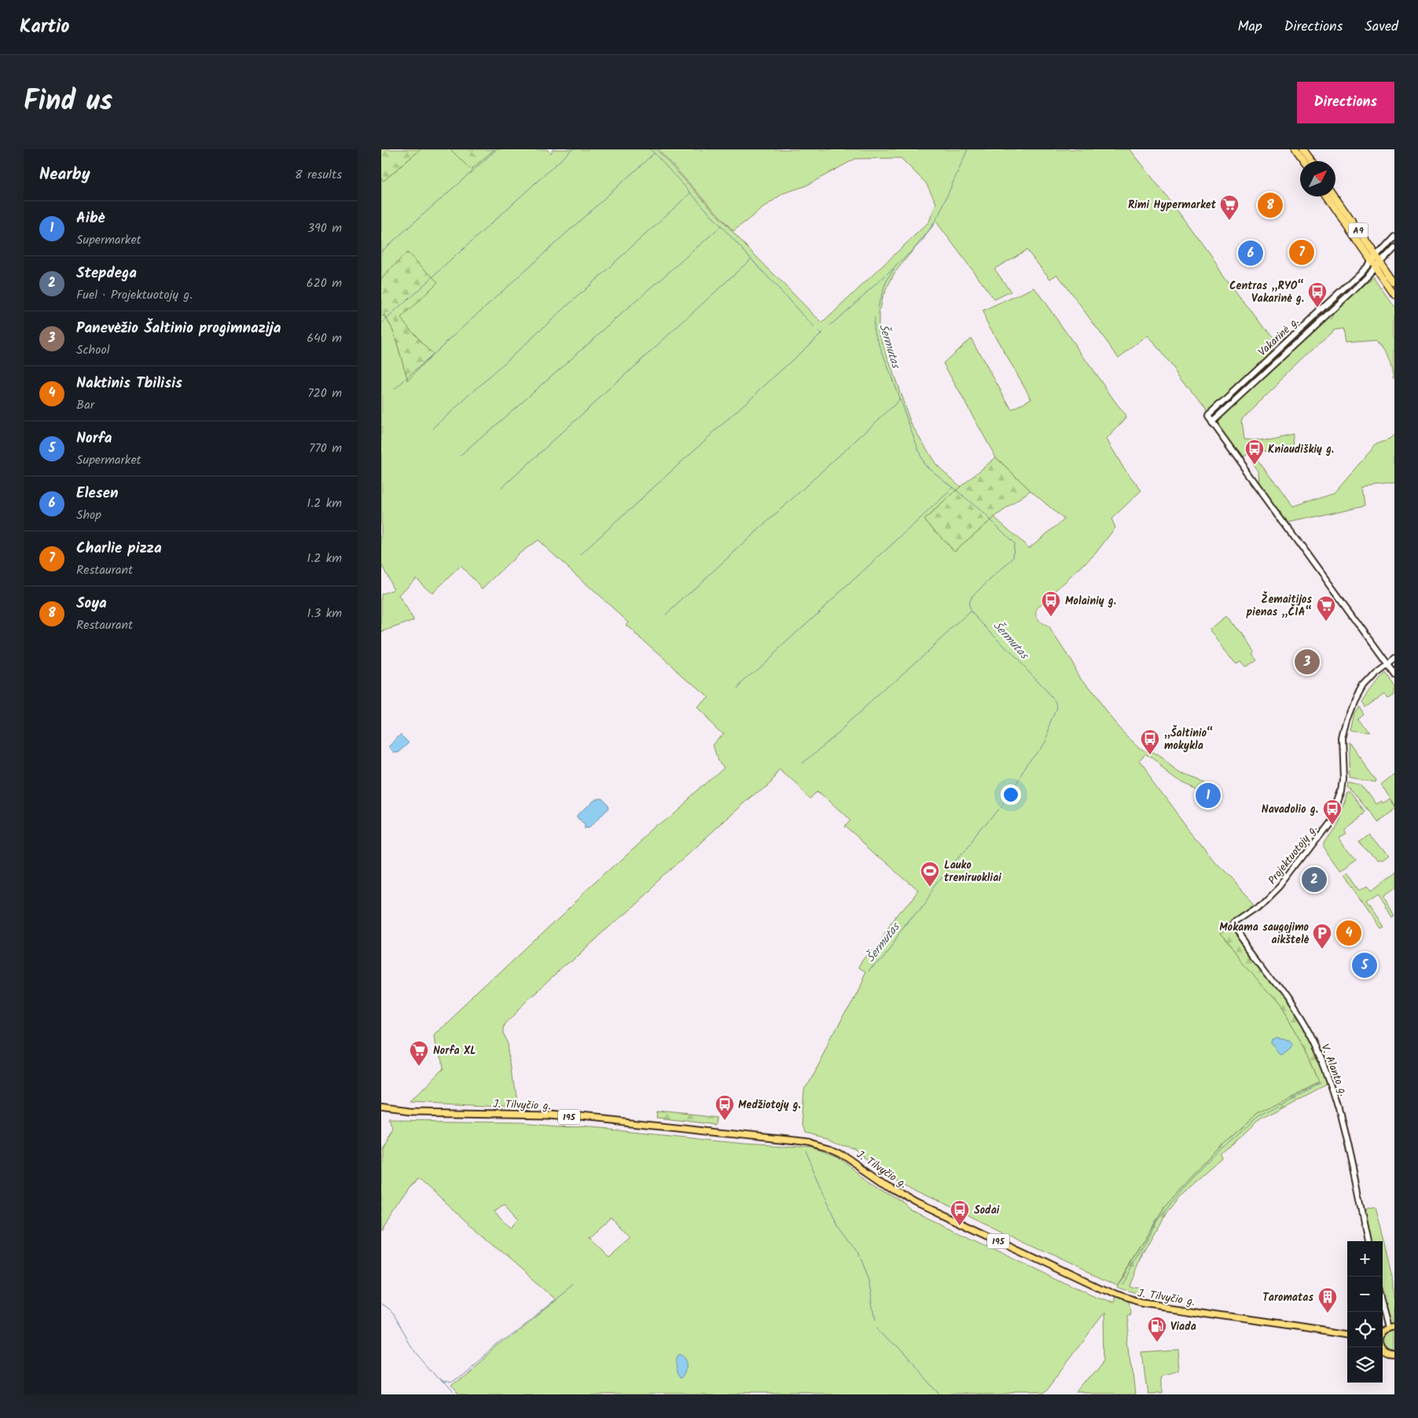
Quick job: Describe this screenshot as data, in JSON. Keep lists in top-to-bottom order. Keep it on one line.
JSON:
{"streets":{"highway":["A9"],"main road":["Vakarinė g.","Projektuotojų g.","V. Alanto g.","J. Tilvyčio g.","195"]},"crossings":[["A9","Vakarinė g."],["Projektuotojų g.","V. Alanto g."]],"water":["Šermutas"],"places":{"supermarket":["Rimi Hypermarket","Žemaitijos pienas „ČIA“","Norfa XL"],"bus stop":["Centras „RYO“ Vakarinė g.","Kniaudiškių g.","Molainių g.","„Šaltinio“ mokykla","Navadolio g.","Medžiotojų g.","Sodai"],"sports":["Lauko treniruokliai"],"parking":["Mokama saugojimo aikštelė"],"building":["Taromatas"],"fuel station":["Viada"]},"north":"top right","page":{"header":"Kartio","nav":["Map","Directions","Saved"],"title":"Find us","buttons":"Directions","heading":["Nearby","8 results"],"pins":["8","7","6","3","1","2","4","5"],"list":[{"mark":"1","name":"Aibė","note":"Supermarket","value":"390 m"},{"mark":"2","name":"Stepdega","note":"Fuel · Projektuotojų g.","value":"620 m"},{"mark":"3","name":"Panevėžio Šaltinio progimnazija","note":"School","value":"640 m"},{"mark":"4","name":"Naktinis Tbilisis","note":"Bar","value":"720 m"},{"mark":"5","name":"Norfa","note":"Supermarket","value":"770 m"},{"mark":"6","name":"Elesen","note":"Shop","value":"1.2 km"},{"mark":"7","name":"Charlie pizza","note":"Restaurant","value":"1.2 km"},{"mark":"8","name":"Soya","note":"Restaurant","value":"1.3 km"}],"map_buttons":["+","−"]}}
